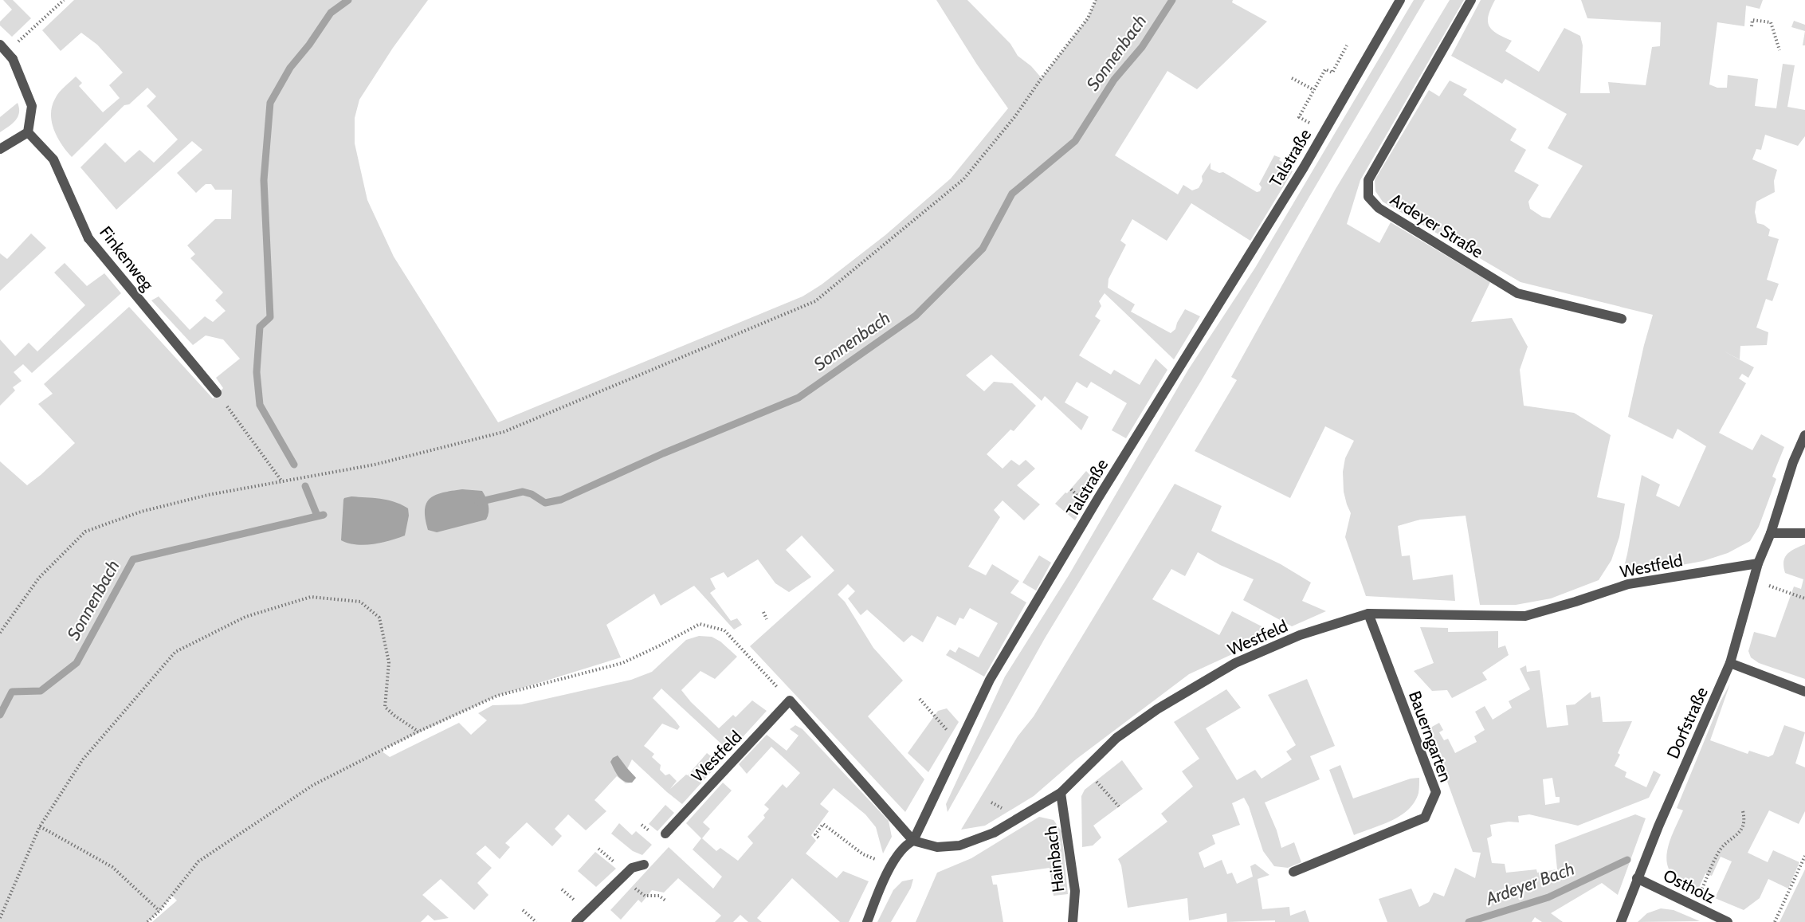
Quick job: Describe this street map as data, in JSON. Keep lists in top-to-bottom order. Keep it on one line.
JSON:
{"streets":{"street":["Talstraße","Ardeyer Straße","Finkenweg","Westfeld","Dorfstraße","Bauerngarten","Hainbach","Ostholz"]},"crossings":[["Talstraße","Westfeld"],["Westfeld","Dorfstraße"],["Westfeld","Bauerngarten"],["Westfeld","Hainbach"],["Dorfstraße","Ostholz"]],"water":["Sonnenbach","Ardeyer Bach"]}
